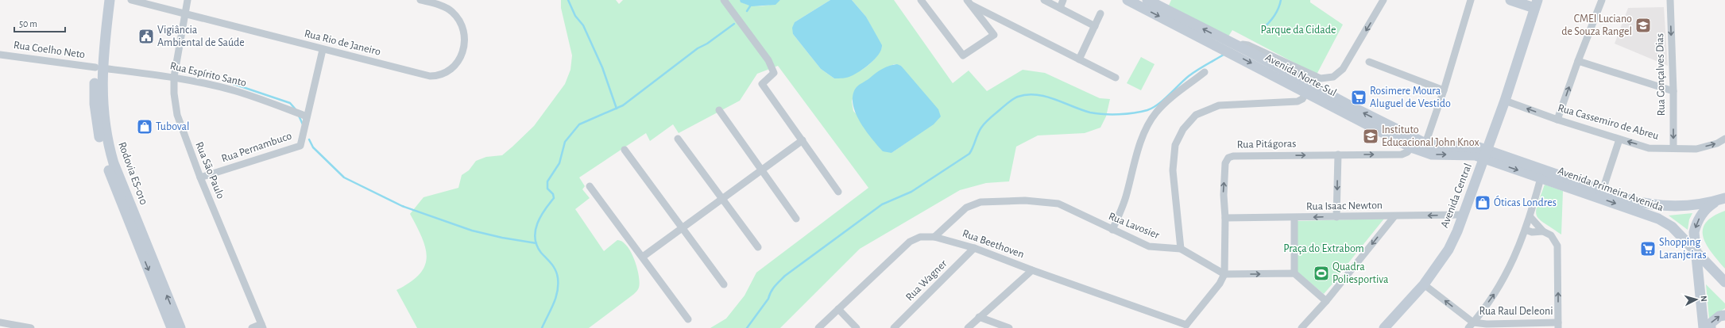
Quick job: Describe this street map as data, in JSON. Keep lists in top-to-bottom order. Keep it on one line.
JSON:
{"streets":{"main road":["Avenida Norte-Sul","Rodovia ES-010","Avenida Primeira Avenida","Avenida Central"],"street":["Rua Rio de Janeiro","Rua Coelho Neto","Rua Espírito Santo","Rua Gonçalves Dias","Rua Cassemiro de Abreu","Rua Pitágoras","Rua Pernambuco","Rua São Paulo","Rua Isaac Newton","Rua Lavosier","Rua Beethoven","Rua Wagner","Rua Raul Deleoni"]},"crossings":[["Rua Rio de Janeiro","Rua Pernambuco"],["Rua Rio de Janeiro","Rua São Paulo"],["Rua Coelho Neto","Rua Espírito Santo"],["Rua Coelho Neto","Rodovia ES-010"],["Rua Espírito Santo","Rua Pernambuco"],["Rua Espírito Santo","Rua São Paulo"],["Rua Espírito Santo","Rodovia ES-010"],["Rua Gonçalves Dias","Rua Cassemiro de Abreu"],["Avenida Norte-Sul","Rua Pitágoras"],["Avenida Norte-Sul","Avenida Primeira Avenida"],["Avenida Norte-Sul","Avenida Central"],["Rua Cassemiro de Abreu","Avenida Central"],["Rua Pitágoras","Rua Isaac Newton"],["Rua Pitágoras","Rua Lavosier"],["Rua Pitágoras","Rua Beethoven"],["Rua Pernambuco","Rua São Paulo"],["Avenida Primeira Avenida","Avenida Central"],["Avenida Central","Rua Isaac Newton"],["Rua Lavosier","Rua Beethoven"],["Rua Beethoven","Rua Wagner"]],"one_way":["Rua Gonçalves Dias","Rua Pitágoras","Rua Isaac Newton"],"parks":["Parque da Cidade","Praça do Extrabom"],"places":{"school or university":["CMEI Luciano de Souza Rangel","Instituto Educacional John Knox"],"public building":["Vigiância Ambiental de Saúde"],"supermarket":["Rosimere Moura Aluguel de Vestido","Shopping Laranjeiras"],"shop":["Tuboval","Óticas Londres"],"sports":["Quadra Poliesportiva"]},"scale_bar":"50 m","north":"right"}
